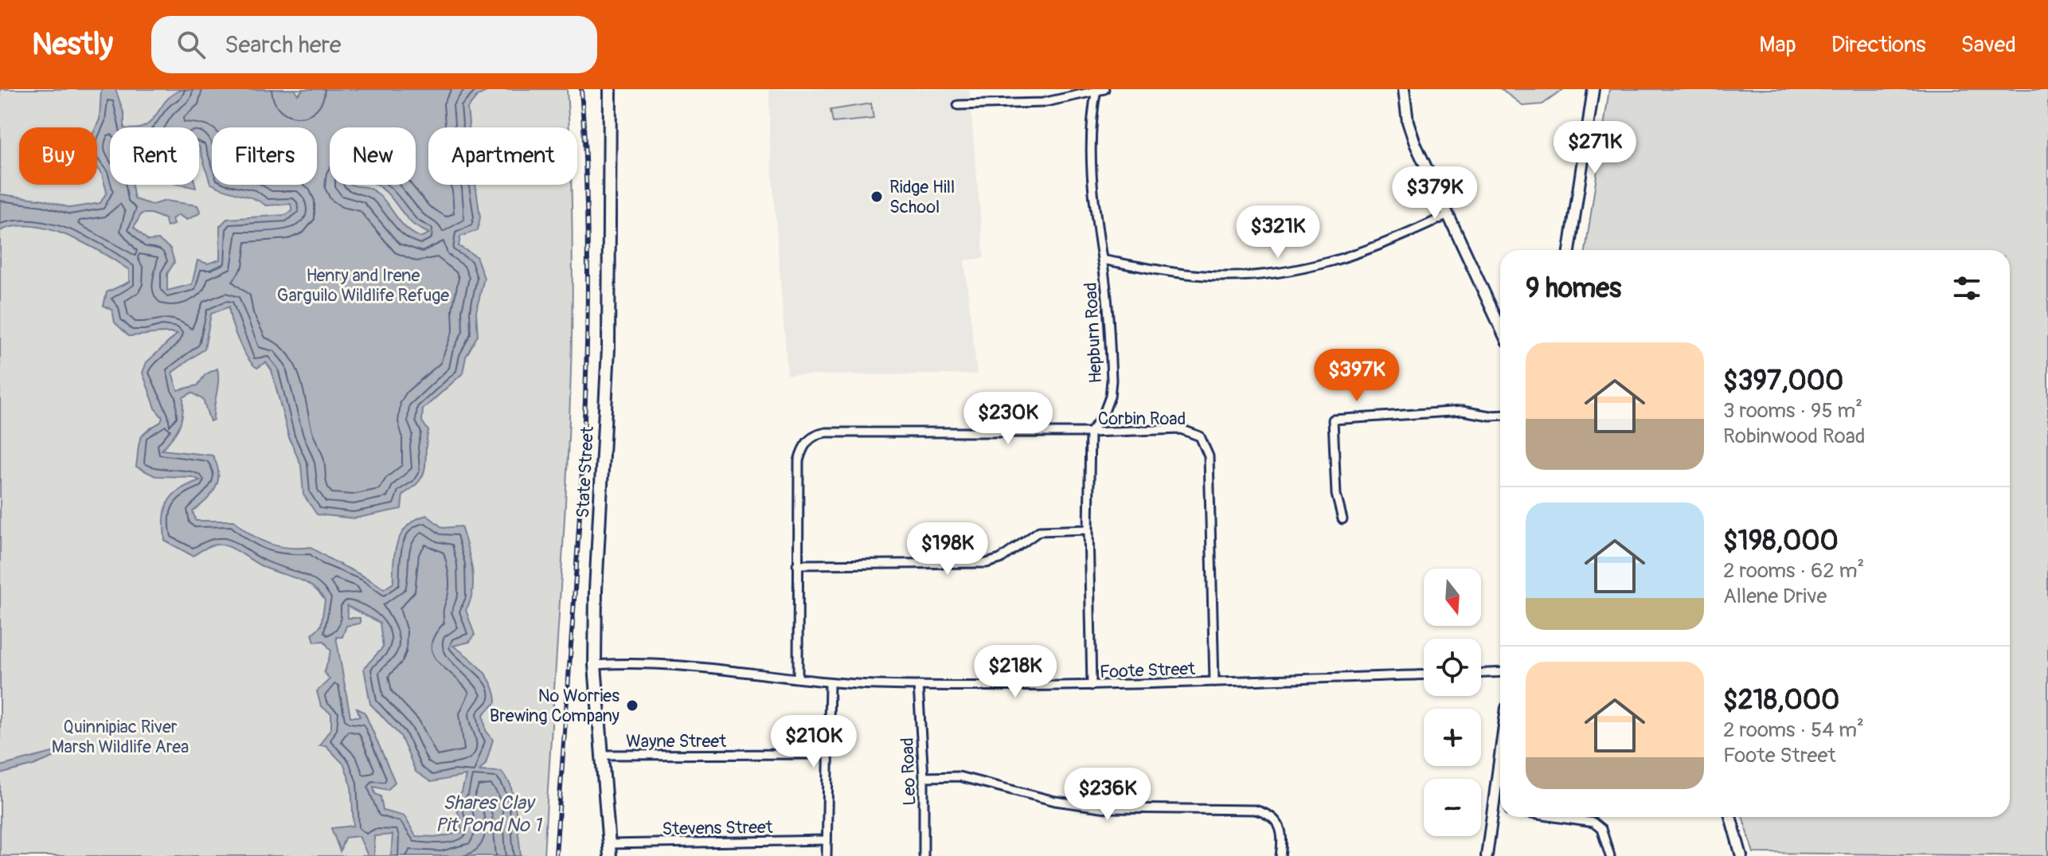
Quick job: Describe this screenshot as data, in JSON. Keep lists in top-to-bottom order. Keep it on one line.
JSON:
{"streets":{"main road":["State Street"],"street":["Hepburn Road","Corbin Road","Foote Street","Wayne Street","Leo Road","Stevens Street"]},"crossings":[["Hepburn Road","Corbin Road"],["Corbin Road","Foote Street"],["State Street","Foote Street"],["State Street","Wayne Street"],["State Street","Stevens Street"],["Foote Street","Leo Road"]],"water":["Shares Clay Pit Pond No 1"],"parks":["Henry and Irene Garguilo Wildlife Refuge","Quinnipiac River Marsh Wildlife Area"],"places":["Ridge Hill School","No Worries Brewing Company"],"north":"bottom","page":{"header":"Nestly","search":"Search here","nav":["Map","Directions","Saved"],"price":["$271K","$379K","$321K","$397K","$230K","$198K","$218K","$210K","$236K"],"chip":["Buy","Rent","Filters","New","Apartment"],"heading":"9 homes","list":[{"name":"$397,000","note":"3 rooms · 95 m² · Robinwood Road"},{"name":"$198,000","note":"2 rooms · 62 m² · Allene Drive"},{"name":"$218,000","note":"2 rooms · 54 m² · Foote Street"}],"map_buttons":["+","−"]}}
